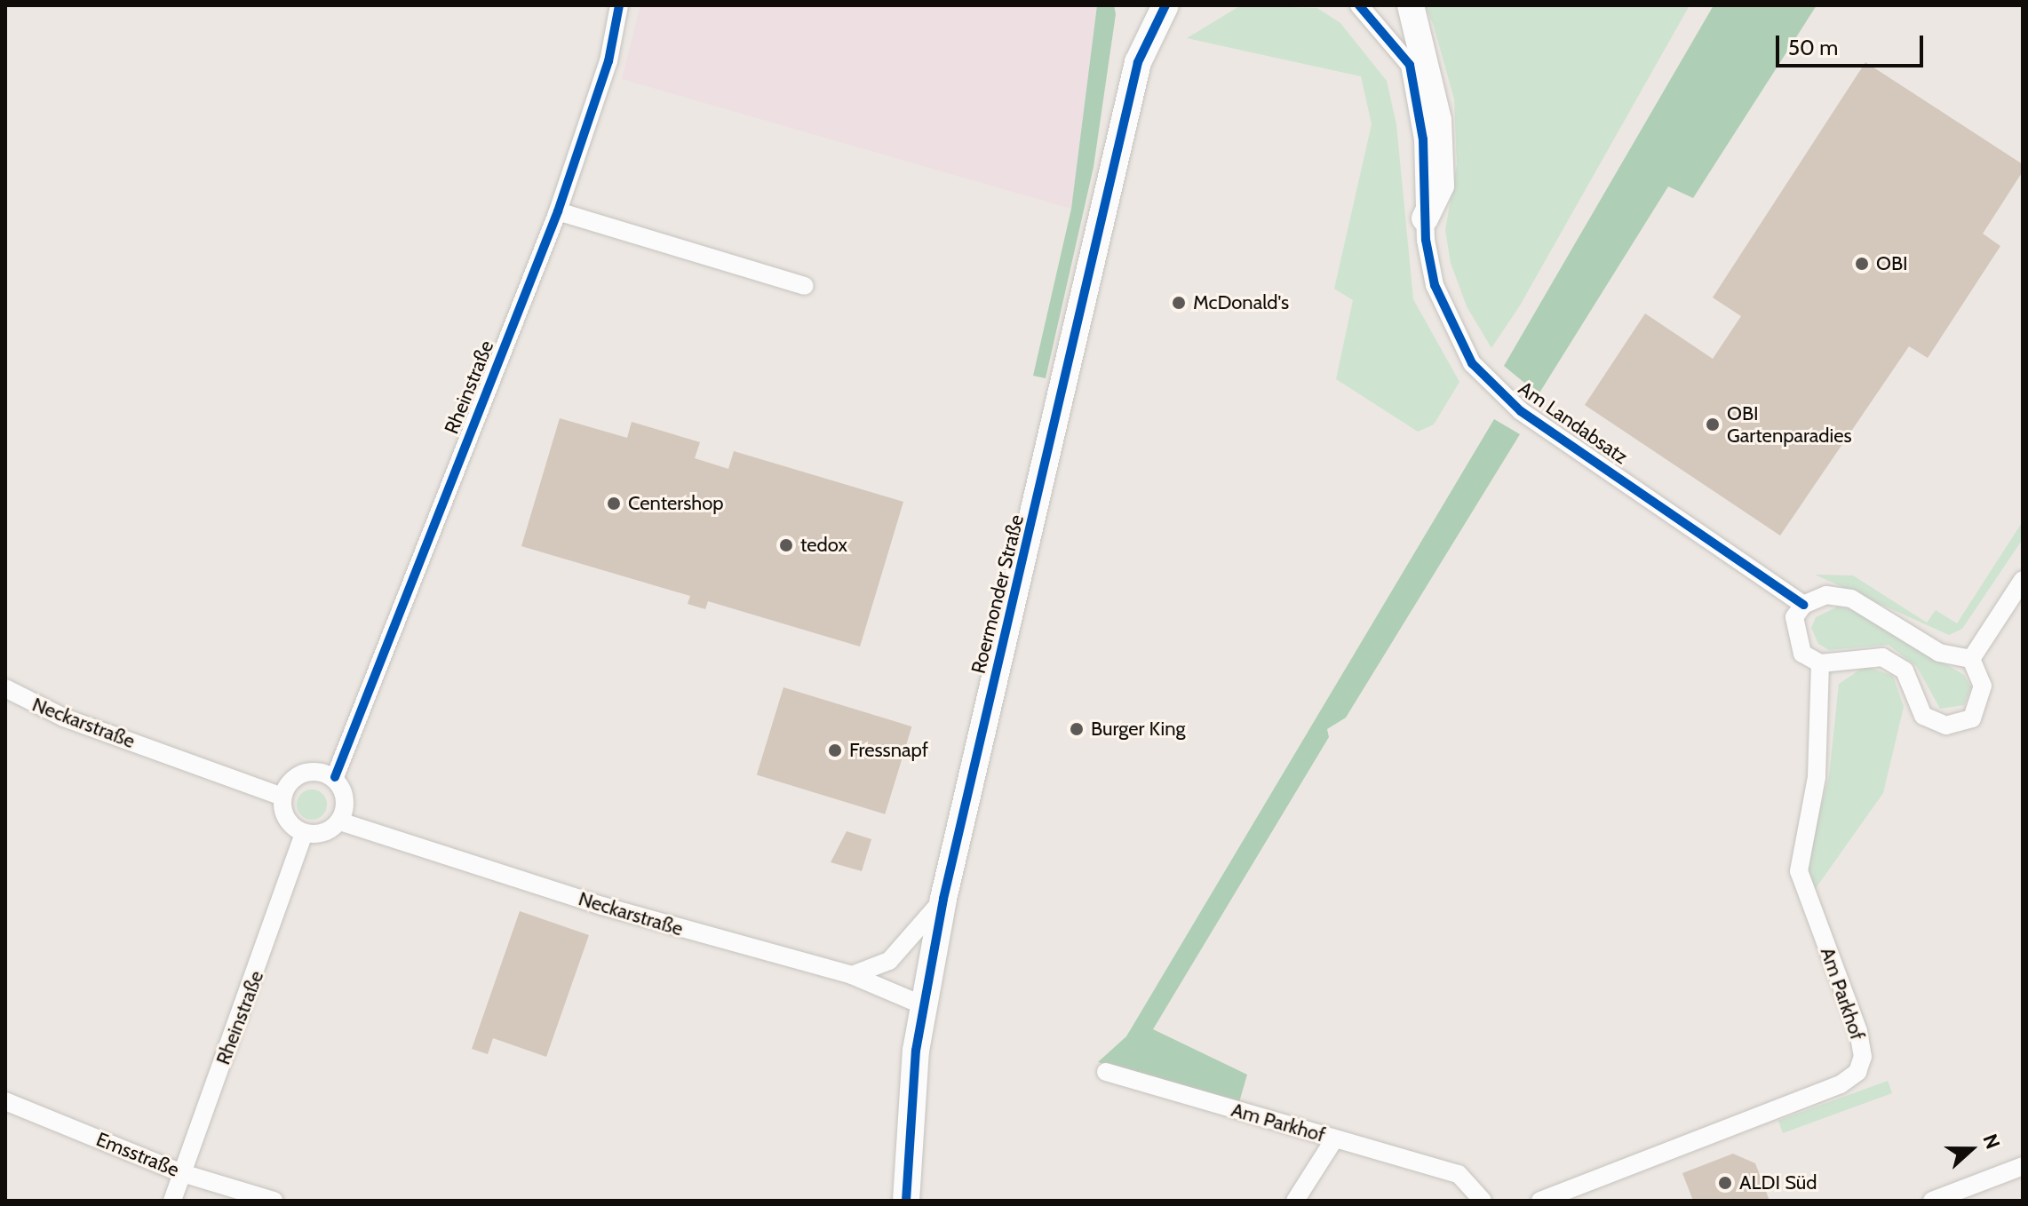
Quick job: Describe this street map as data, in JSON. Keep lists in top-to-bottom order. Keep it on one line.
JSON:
{"streets":{"main road":["Roermonder Straße"],"street":["Rheinstraße","Am Landabsatz","Neckarstraße","Am Parkhof","Emsstraße"]},"crossings":[["Rheinstraße","Neckarstraße"],["Rheinstraße","Emsstraße"],["Roermonder Straße","Neckarstraße"]],"places":["OBI","McDonald's","OBI Gartenparadies","Centershop","tedox","Burger King","Fressnapf","ALDI Süd"],"scale_bar":"50 m","north":"right"}
